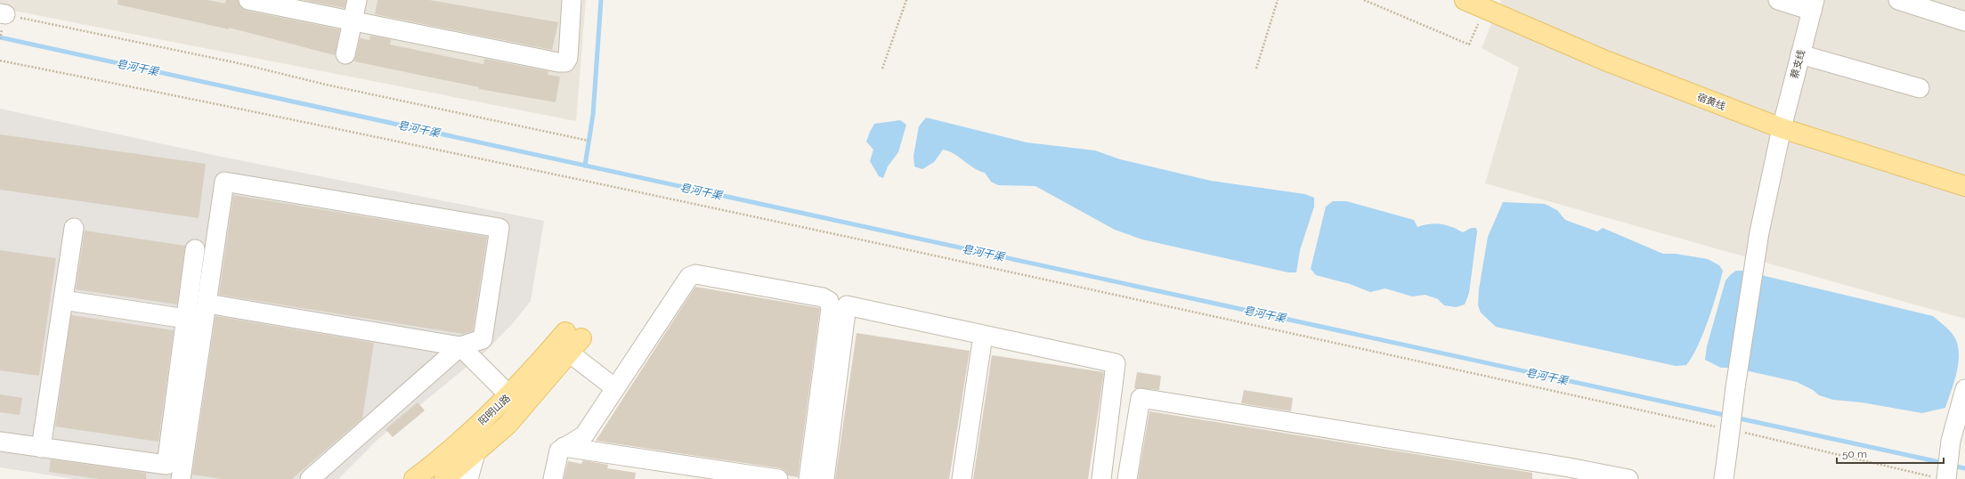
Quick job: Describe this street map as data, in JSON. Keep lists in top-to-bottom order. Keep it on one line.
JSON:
{"streets":{"main road":["宿黄线","阳明山路"],"street":["蔡支线"]},"crossings":[["蔡支线","宿黄线"]],"water":["皂河干渠"],"scale_bar":"50 m"}
